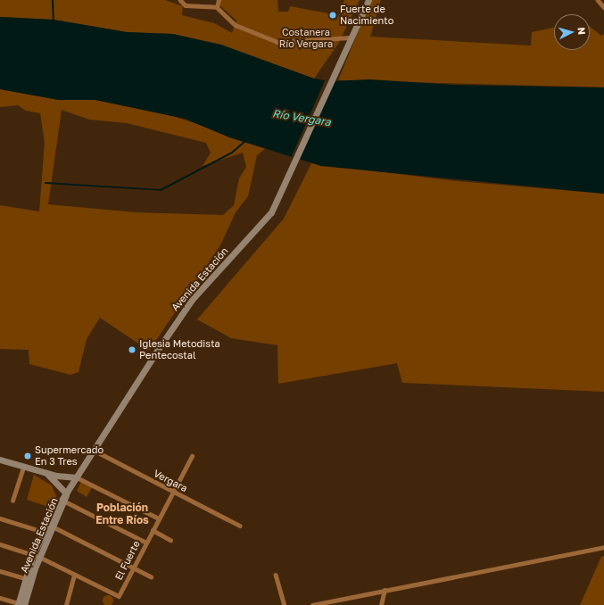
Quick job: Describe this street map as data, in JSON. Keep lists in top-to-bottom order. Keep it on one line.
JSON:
{"streets":{"main road":["Avenida Estación"],"street":["Vergara","El Fuerte"]},"crossings":[["Avenida Estación","Vergara"],["Vergara","El Fuerte"]],"districts":["Población Entre Ríos"],"water":["Río Vergara"],"parks":["Costanera Río Vergara"],"places":["Fuerte de Nacimiento","Iglesia Metodista Pentecostal","Supermercado En 3 Tres"],"north":"right"}
